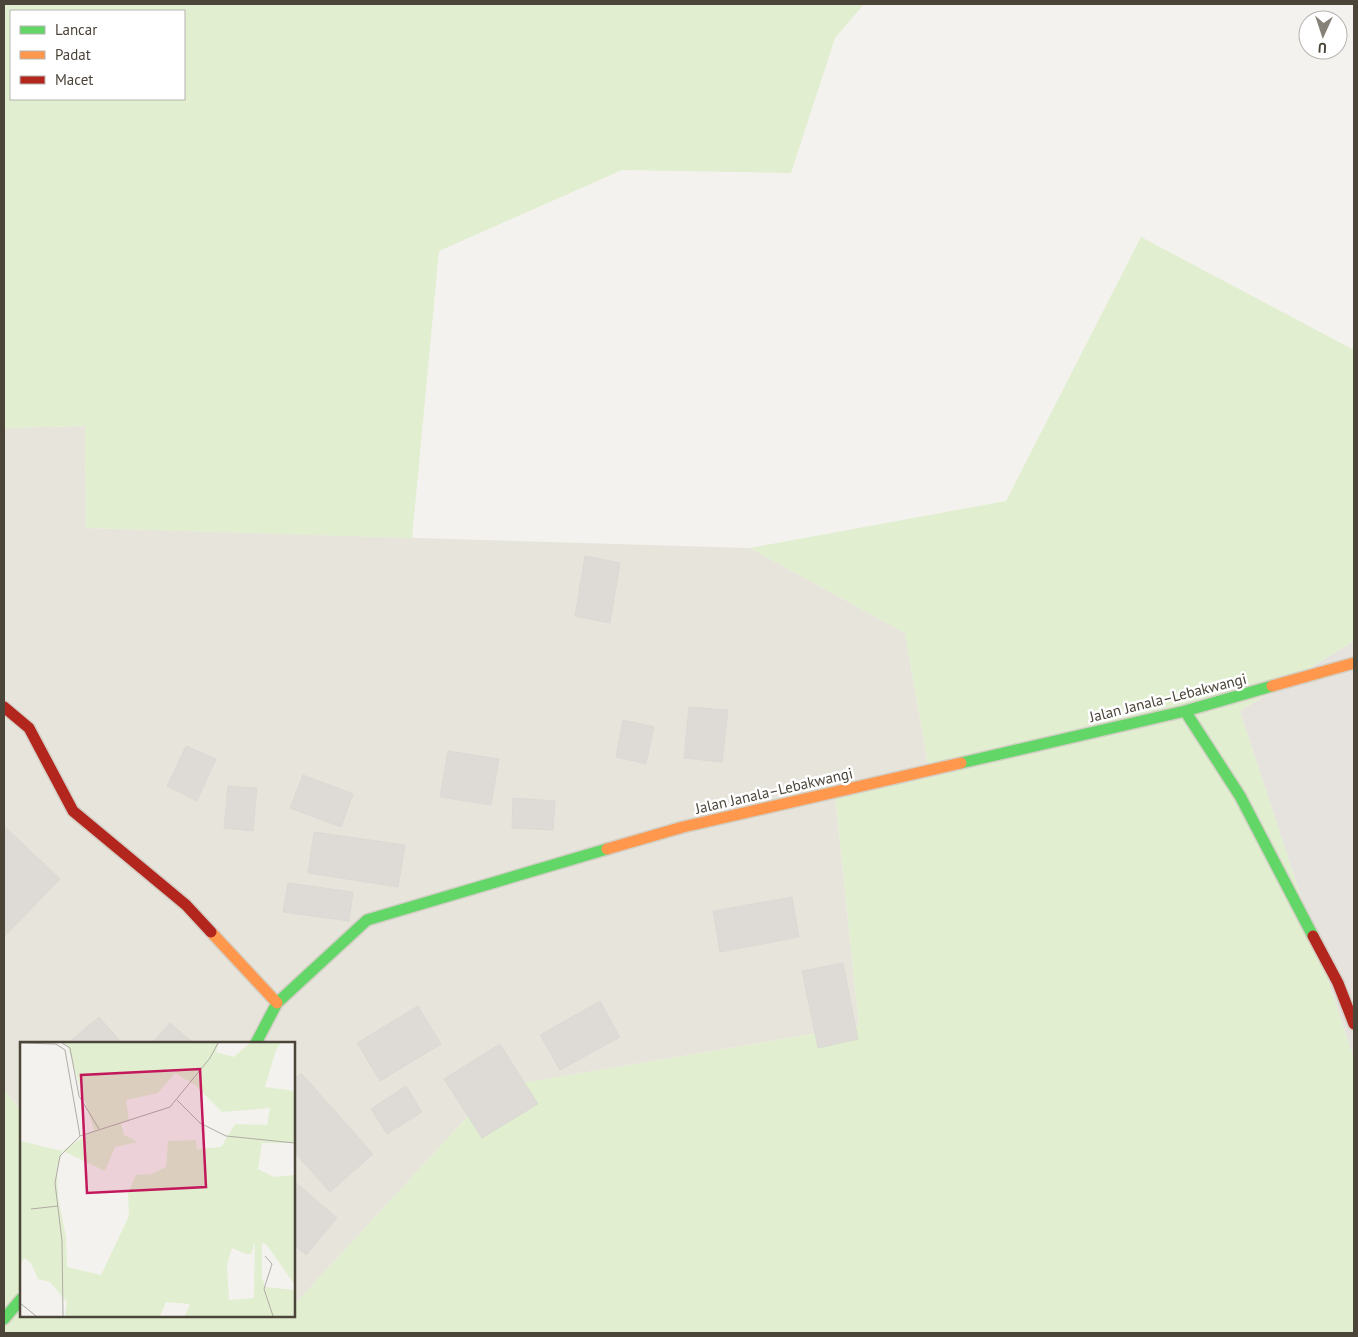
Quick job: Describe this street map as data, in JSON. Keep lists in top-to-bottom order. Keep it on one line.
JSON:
{"streets":{"main road":["Jalan Janala–Lebakwangi"]},"legend":["Lancar","Padat","Macet"],"north":"bottom"}
